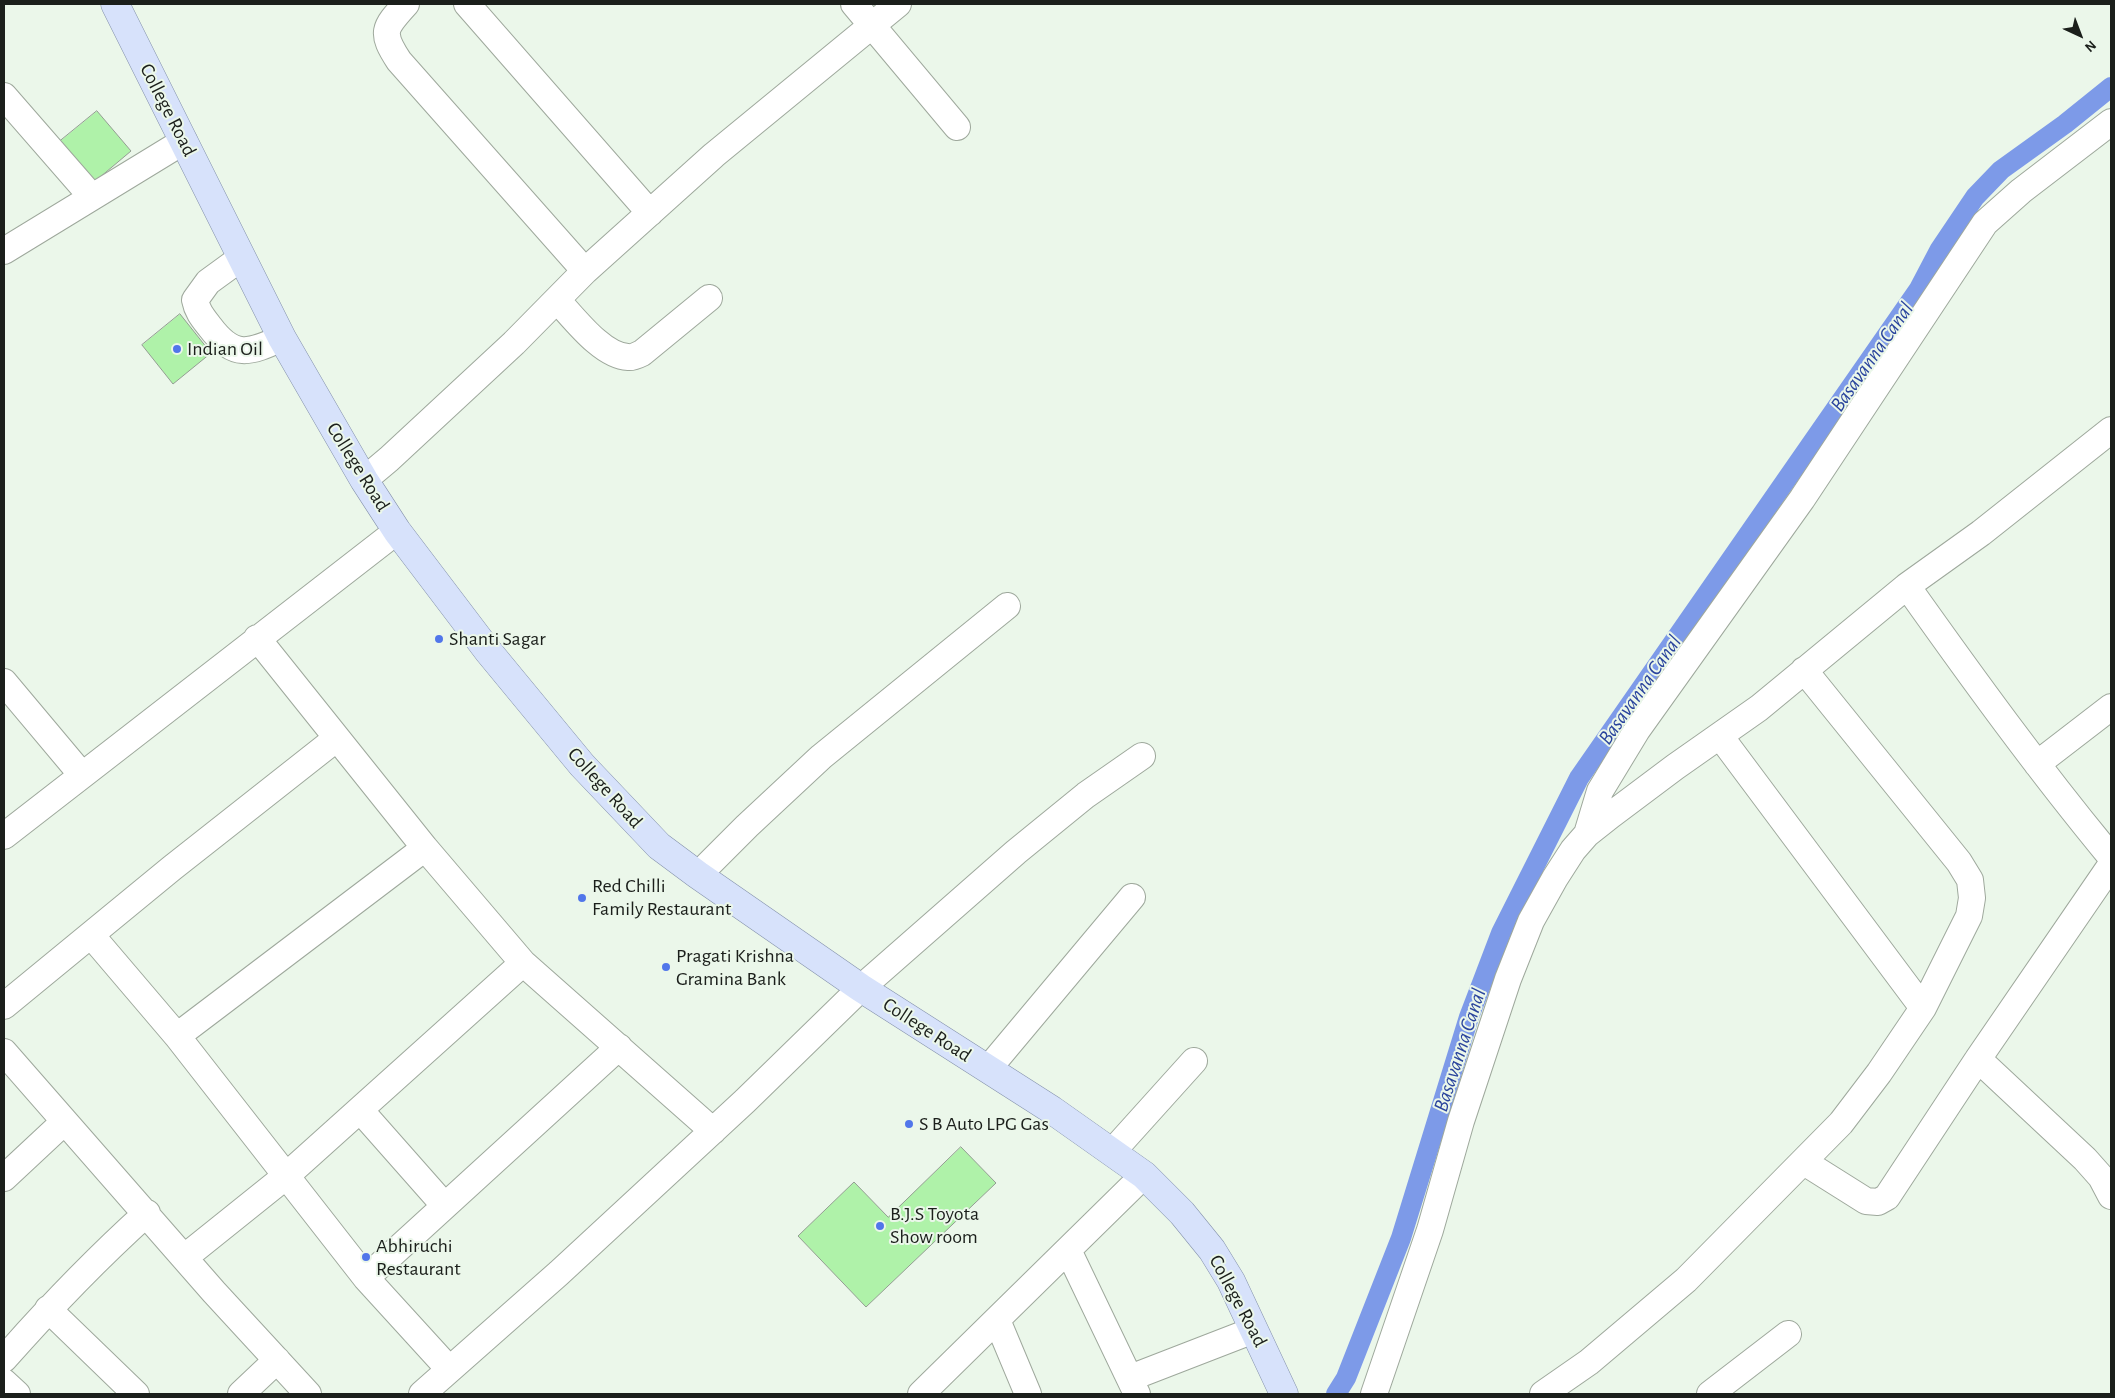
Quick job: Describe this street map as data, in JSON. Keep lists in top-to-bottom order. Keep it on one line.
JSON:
{"streets":{"main road":["College Road"]},"water":["Basavanna Canal"],"places":["Indian Oil","Shanti Sagar","Red Chilli Family Restaurant","Pragati Krishna Gramina Bank","S B Auto LPG Gas","B.J.S Toyota Show room","Abhiruchi Restaurant"],"north":"bottom right"}
